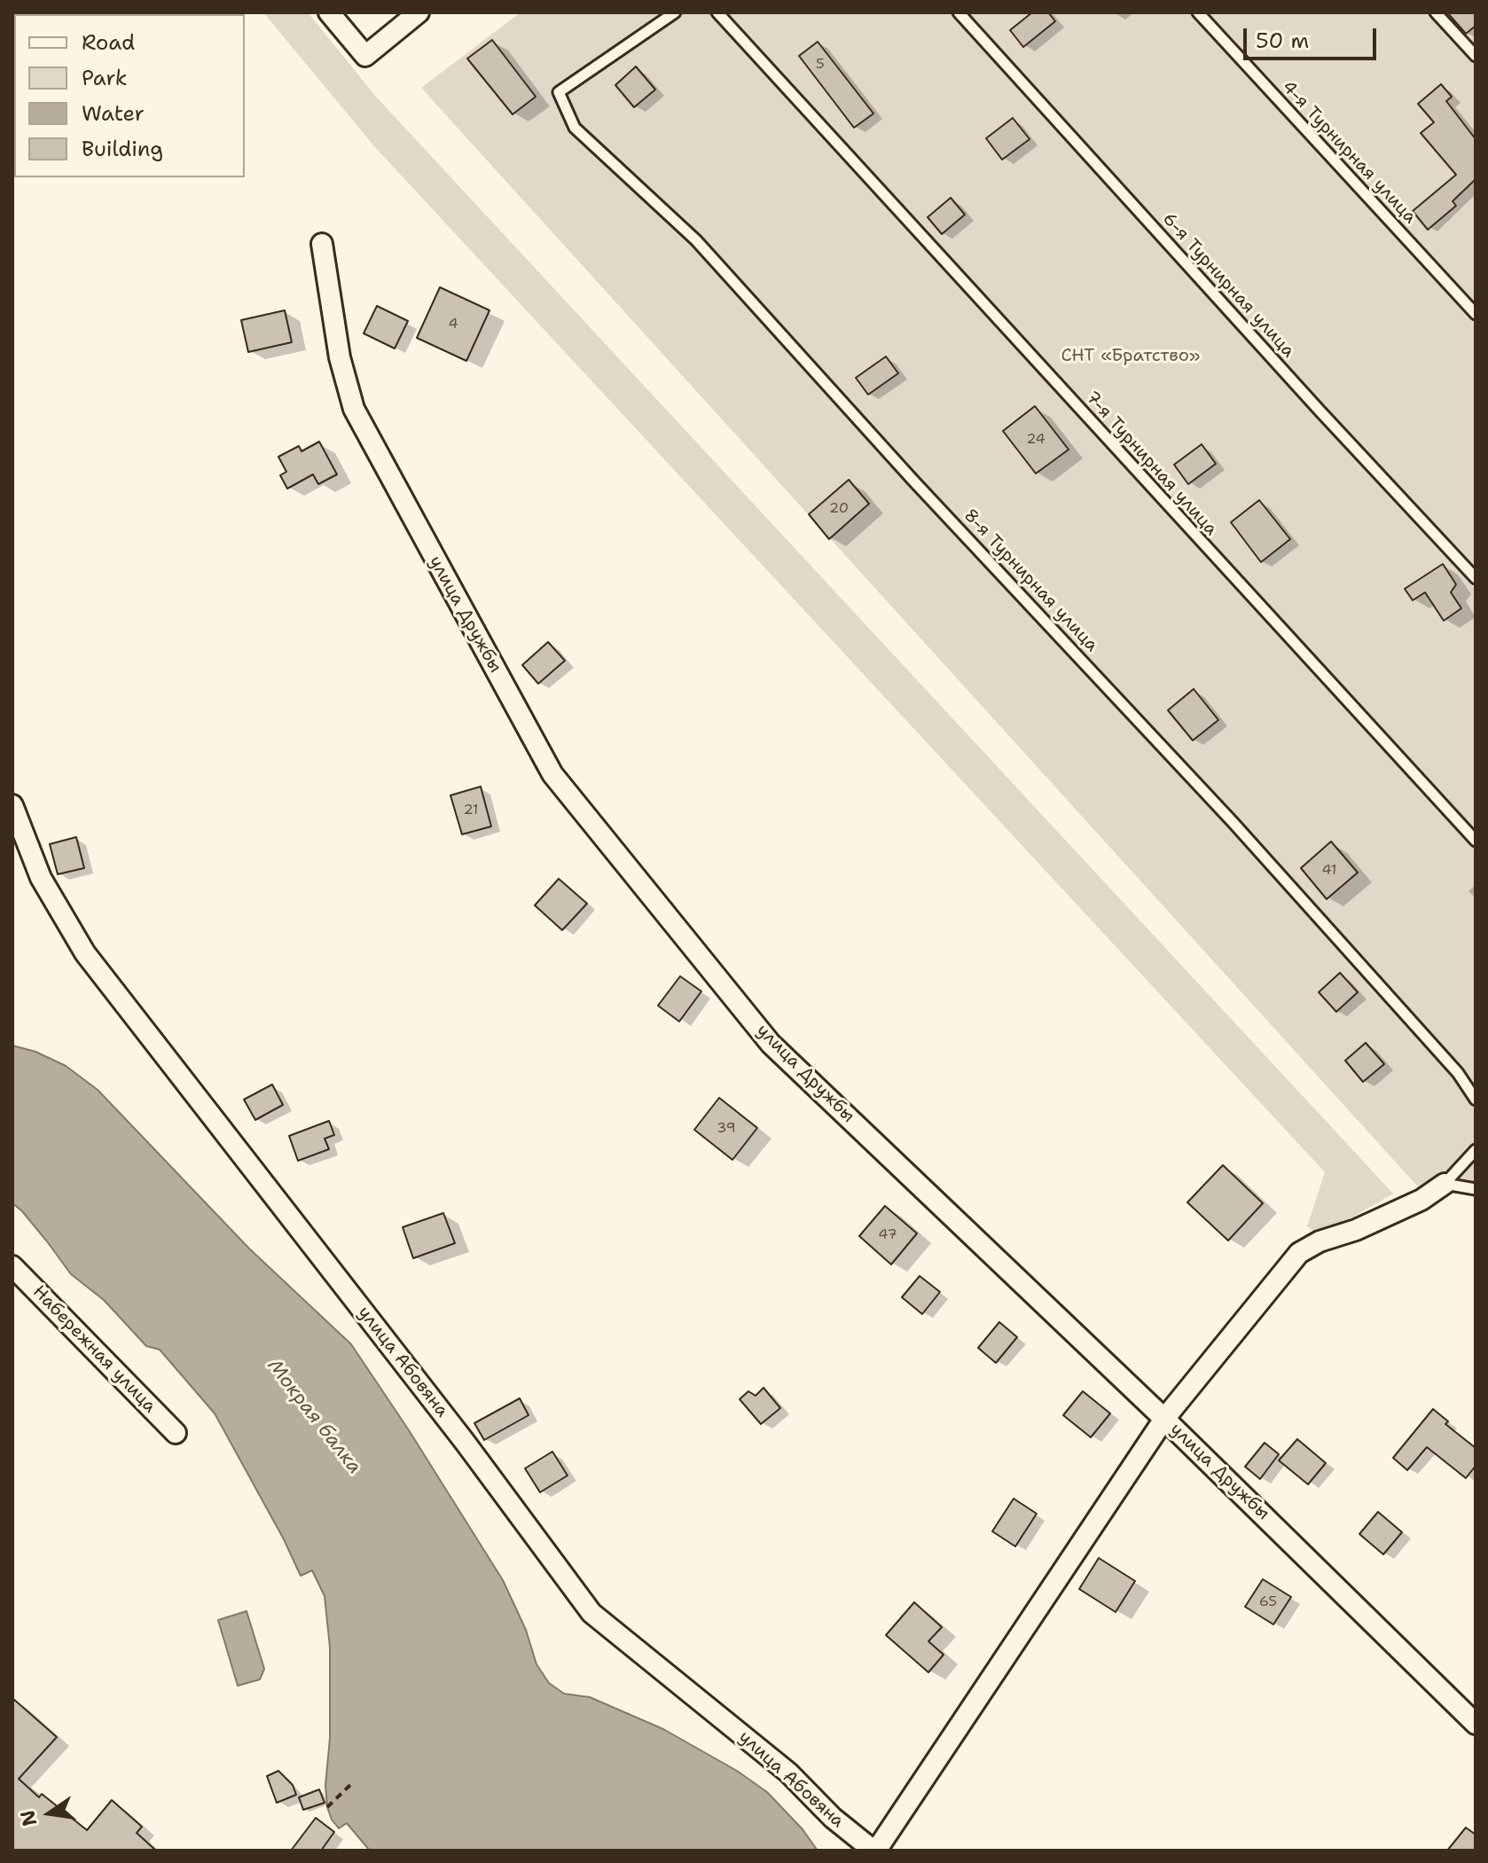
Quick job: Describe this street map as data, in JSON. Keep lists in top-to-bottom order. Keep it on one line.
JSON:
{"streets":{"street":["улица Дружбы","Набережная улица","улица Абовяна"],"lane":["4-я Турнирная улица","6-я Турнирная улица","7-я Турнирная улица","8-я Турнирная улица"]},"water":["Мокрая балка"],"parks":["СНТ «Братство»"],"house_numbers":["5","4","24","20","21","41","39","47","65"],"legend":["Road","Park","Water","Building"],"scale_bar":"50 m","north":"left"}
